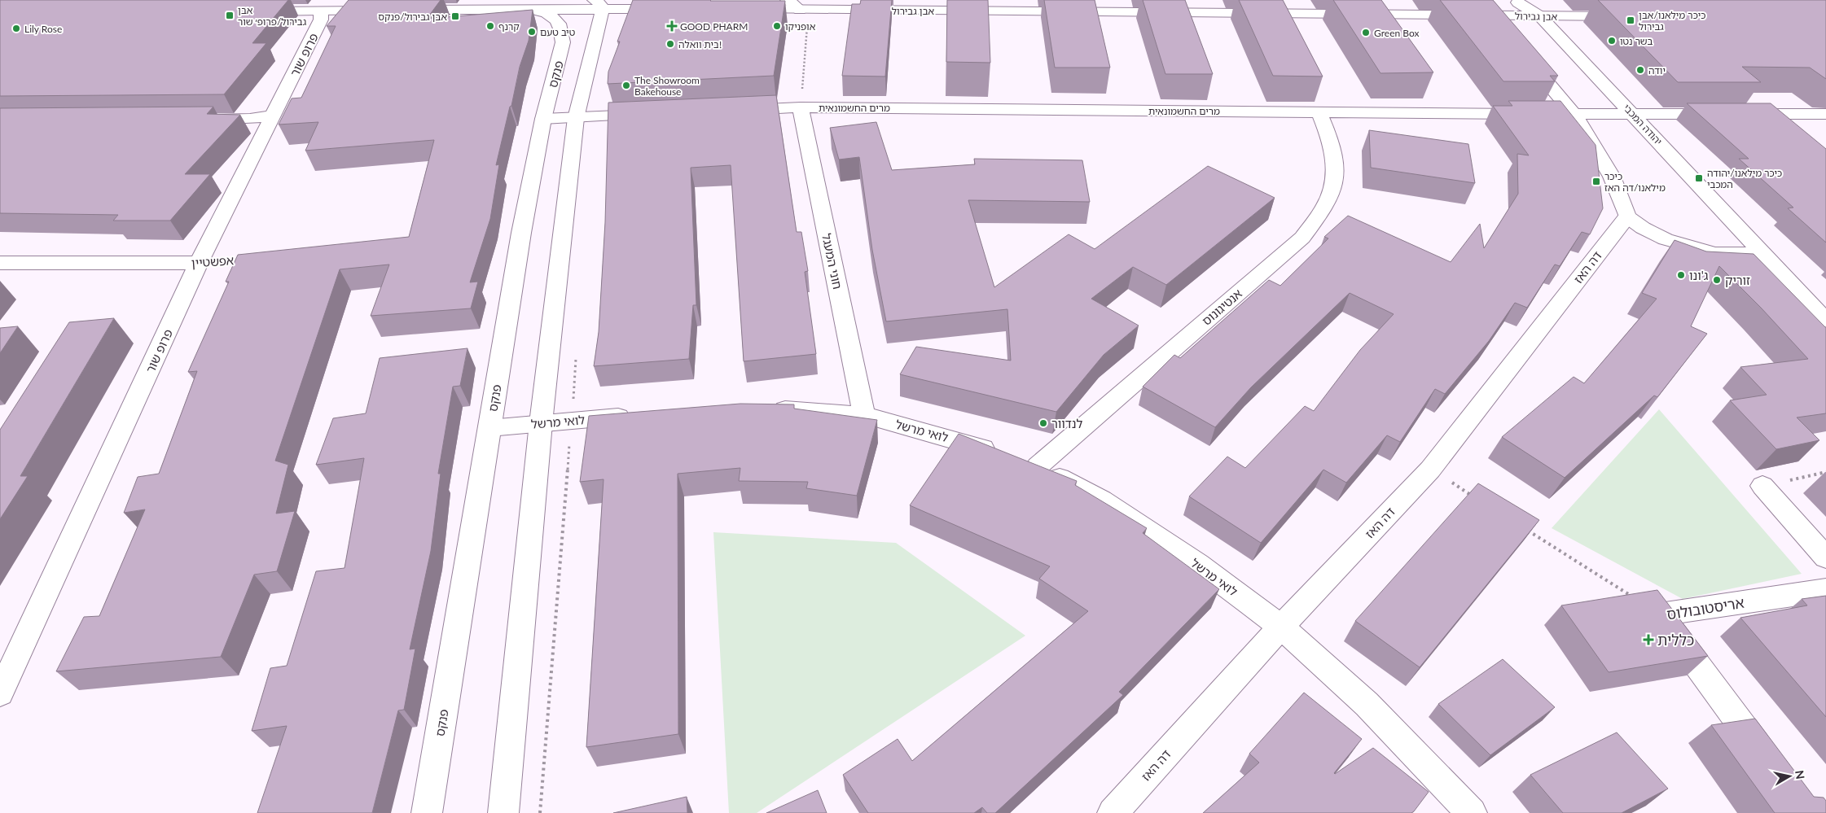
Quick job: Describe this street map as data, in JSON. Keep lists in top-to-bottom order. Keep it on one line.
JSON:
{"streets":{"street":["אבן גבירול","פרופ שור","פנקס","מרים החשמונאית","יהודה המכבי","אפשטיין","חוני המעגל","דה האז","אנטיגונוס","לואי מרשל","אריסטובולוס"]},"crossings":[["אבן גבירול","יהודה המכבי"],["פרופ שור","אפשטיין"],["פנקס","לואי מרשל"],["מרים החשמונאית","יהודה המכבי"],["מרים החשמונאית","חוני המעגל"],["מרים החשמונאית","אנטיגונוס"],["חוני המעגל","לואי מרשל"],["דה האז","לואי מרשל"],["אנטיגונוס","לואי מרשל"]],"places":{"transit":["אבן גבירול/פרופ׳ שור","אבן גבירול/פנקס","כיכר מילאנו/אבן גבירול","כיכר מילאנו/יהודה המכבי","כיכר מילאנו/דה האז"],"other":["קרנף","אופניקו","Lily Rose","טיב טעם","Green Box","בשר נטו","בית וואלה!","יודה","The Showroom Bakehouse","ג'ונו","זוריק","לנדוור"],"health":["GOOD PHARM","כללית"]},"north":"right"}
